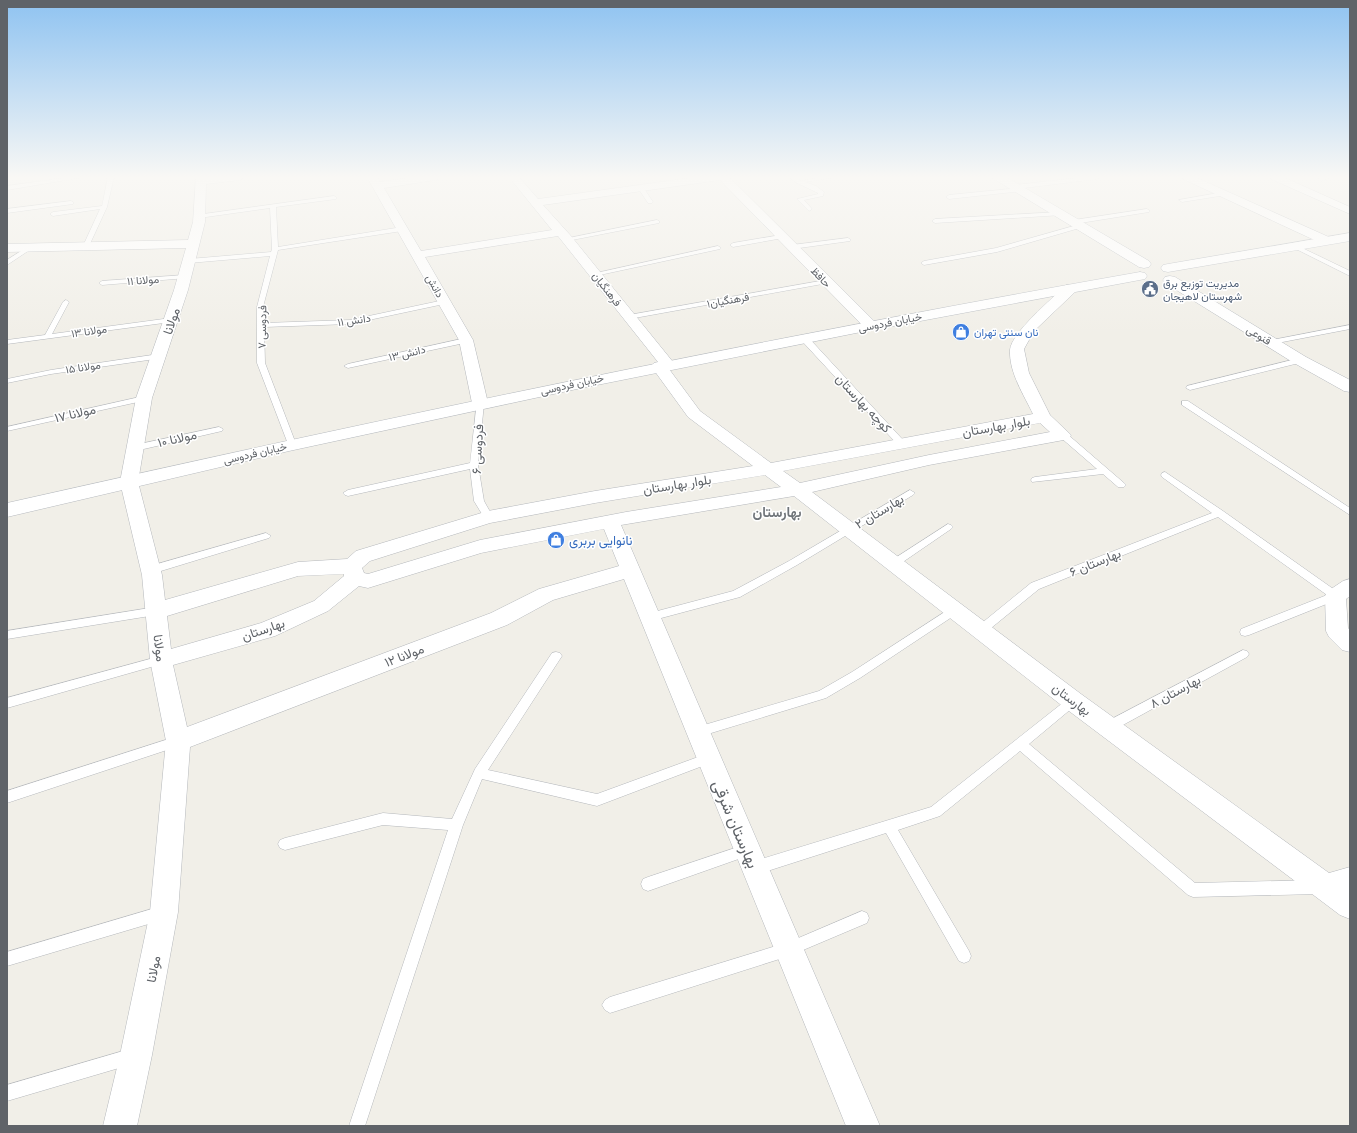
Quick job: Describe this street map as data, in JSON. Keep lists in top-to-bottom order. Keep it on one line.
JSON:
{"streets":{"main road":["خیابان فردوسی","قنوعی"],"street":["حافظ","دانش","فرهنگیان","مولانا","کوچه بهارستان","بلوار بهارستان","بهارستان","مولانا ۱۲","بهارستان شرقی"],"lane":["مولانا ۱۱","فرهنگیان۱","دانش ۱۱","فردوسی ۷","مولانا ۱۳","دانش ۱۳","مولانا ۱۵","مولانا ۱۷","مولانا ۱۰","فردوسی ۶","بهارستان ۲","بهارستان ۶","بهارستان ۸"]},"crossings":[["حافظ","فرهنگیان۱"],["حافظ","خیابان فردوسی"],["مولانا ۱۱","مولانا"],["دانش","دانش ۱۱"],["دانش","خیابان فردوسی"],["دانش","دانش ۱۳"],["دانش","فردوسی ۶"],["فرهنگیان","فرهنگیان۱"],["فرهنگیان","خیابان فردوسی"],["فرهنگیان","بلوار بهارستان"],["فرهنگیان","بهارستان"],["دانش ۱۱","فردوسی ۷"],["مولانا","خیابان فردوسی"],["مولانا","مولانا ۱۳"],["مولانا","مولانا ۱۵"],["مولانا","مولانا ۱۷"],["مولانا","مولانا ۱۰"],["مولانا","بهارستان"],["مولانا","مولانا ۱۲"],["خیابان فردوسی","فردوسی ۷"],["خیابان فردوسی","قنوعی"],["خیابان فردوسی","کوچه بهارستان"],["خیابان فردوسی","فردوسی ۶"],["کوچه بهارستان","بلوار بهارستان"],["بلوار بهارستان","فردوسی ۶"],["بلوار بهارستان","بهارستان"],["بلوار بهارستان","بهارستان شرقی"],["بهارستان ۲","بهارستان"],["بهارستان ۲","بهارستان شرقی"],["بهارستان ۶","بهارستان"],["بهارستان","بهارستان ۸"],["مولانا ۱۲","بهارستان شرقی"]],"districts":["بهارستان"],"places":{"public building":["مدیریت توزیع برق شهرستان لاهیجان"],"shop":["نان سنتی تهران","نانوایی بربری"]}}
